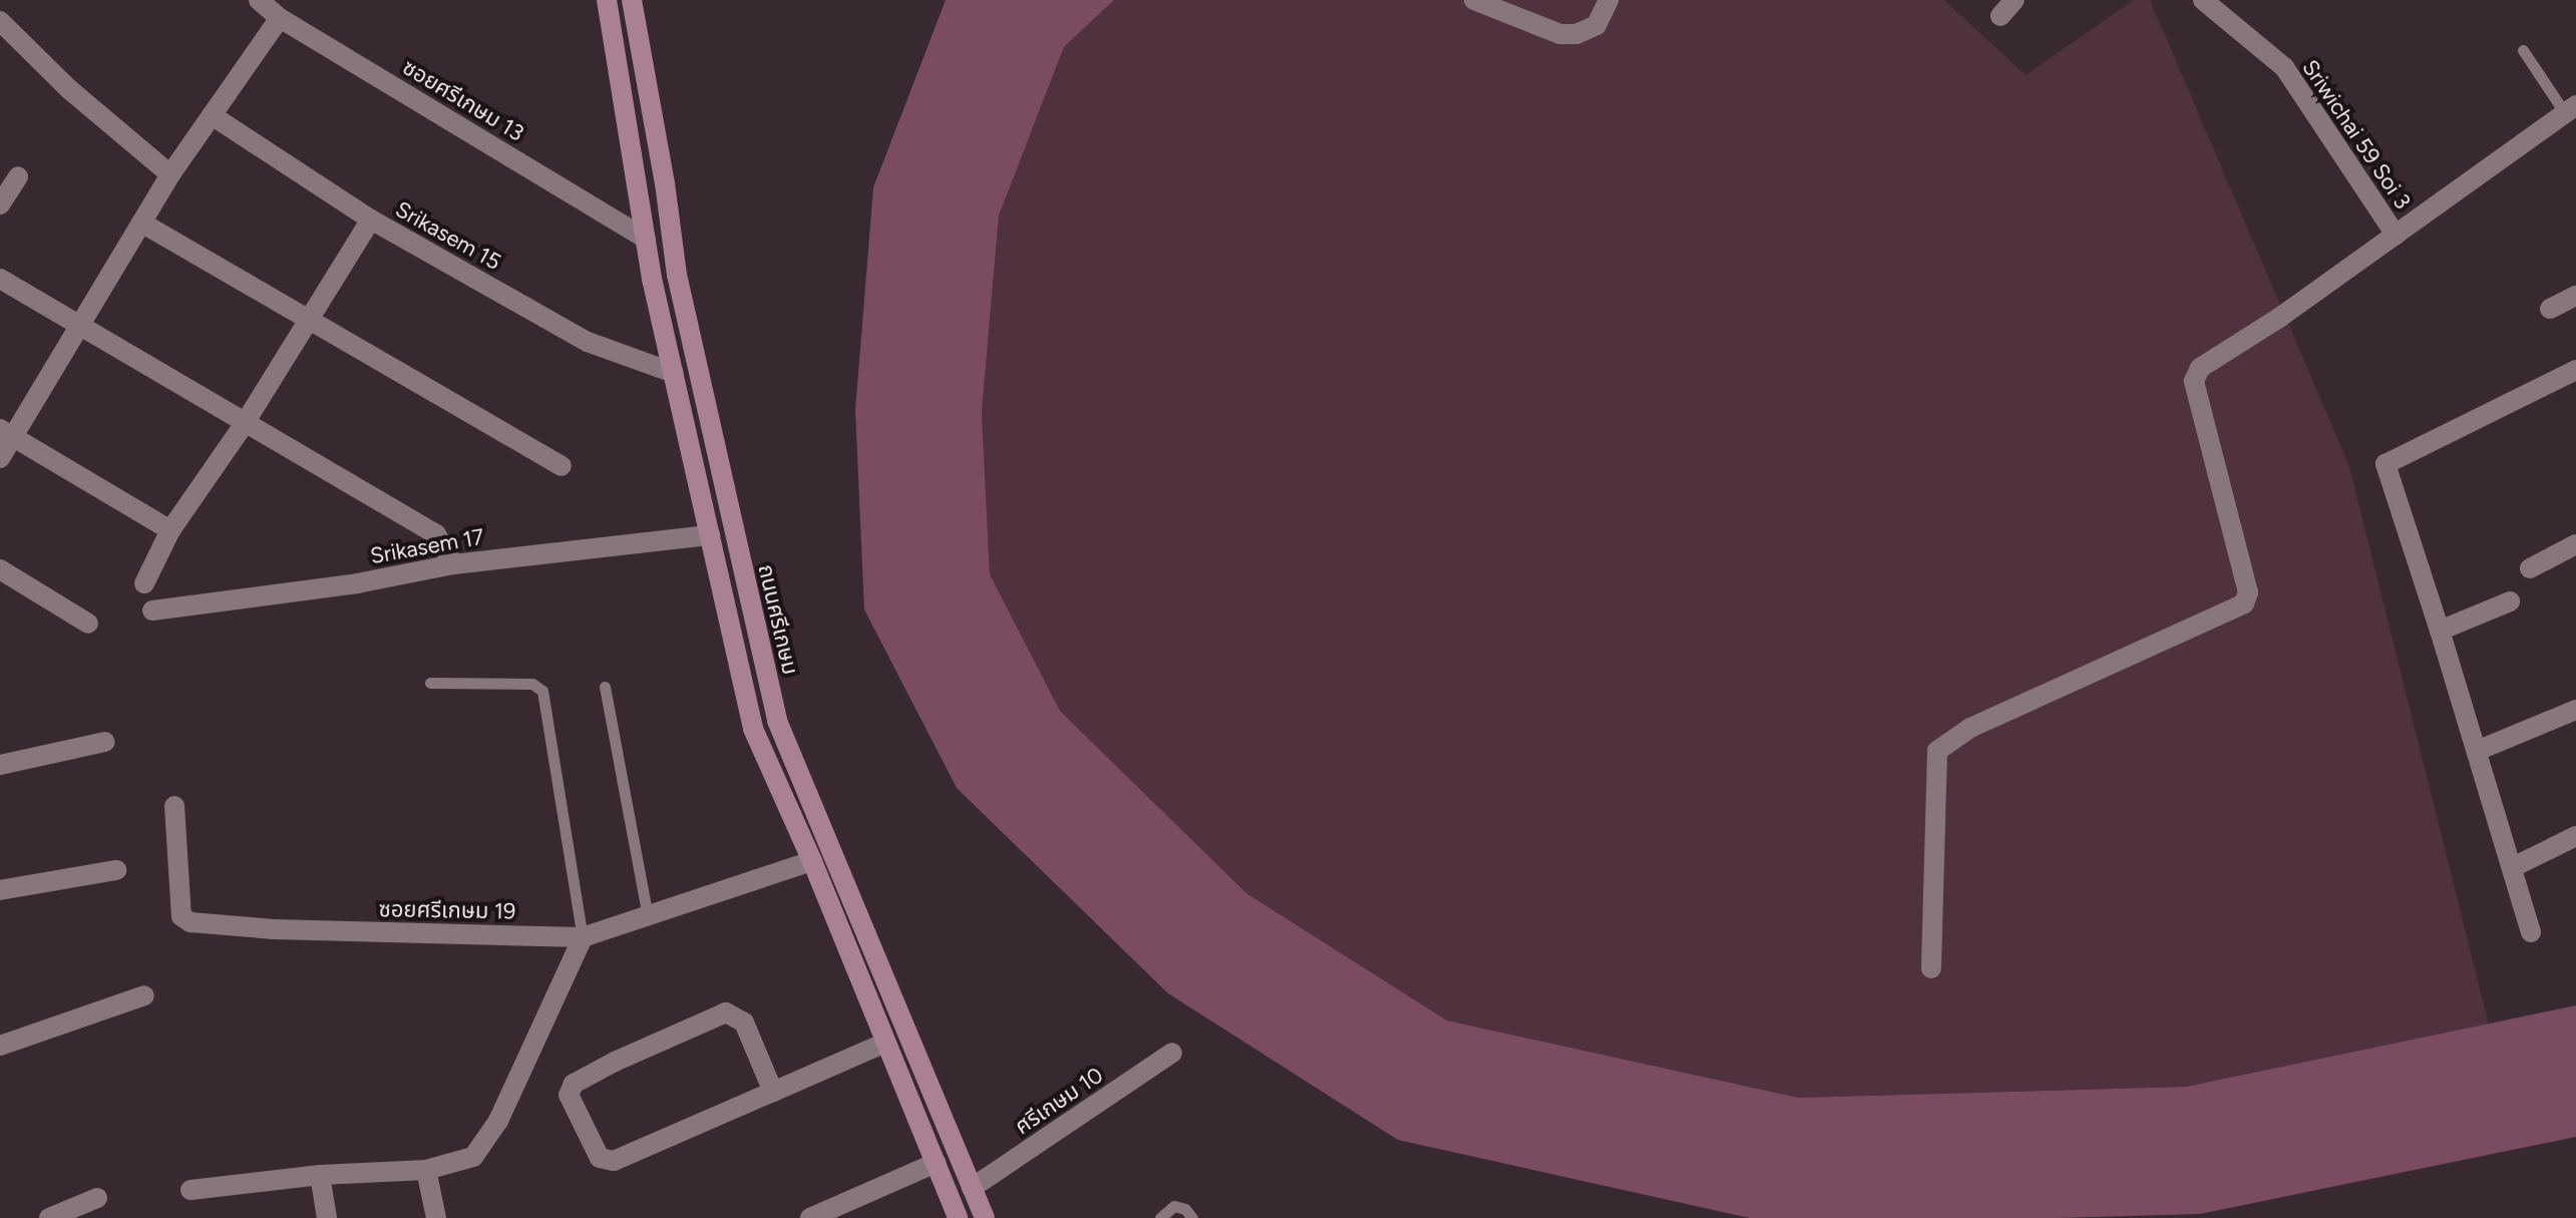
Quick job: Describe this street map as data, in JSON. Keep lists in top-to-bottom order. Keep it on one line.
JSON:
{"streets":{"main road":["ถนนศรีเกษม"],"street":["ซอยศรีเกษม 13","Sriwichai 59 Soi 3","Srikasem 15","Srikasem 17","ซอยศรีเกษม 19","ศรีเกษม 10"]},"crossings":[["ถนนศรีเกษม","ศรีเกษม 10"]]}
